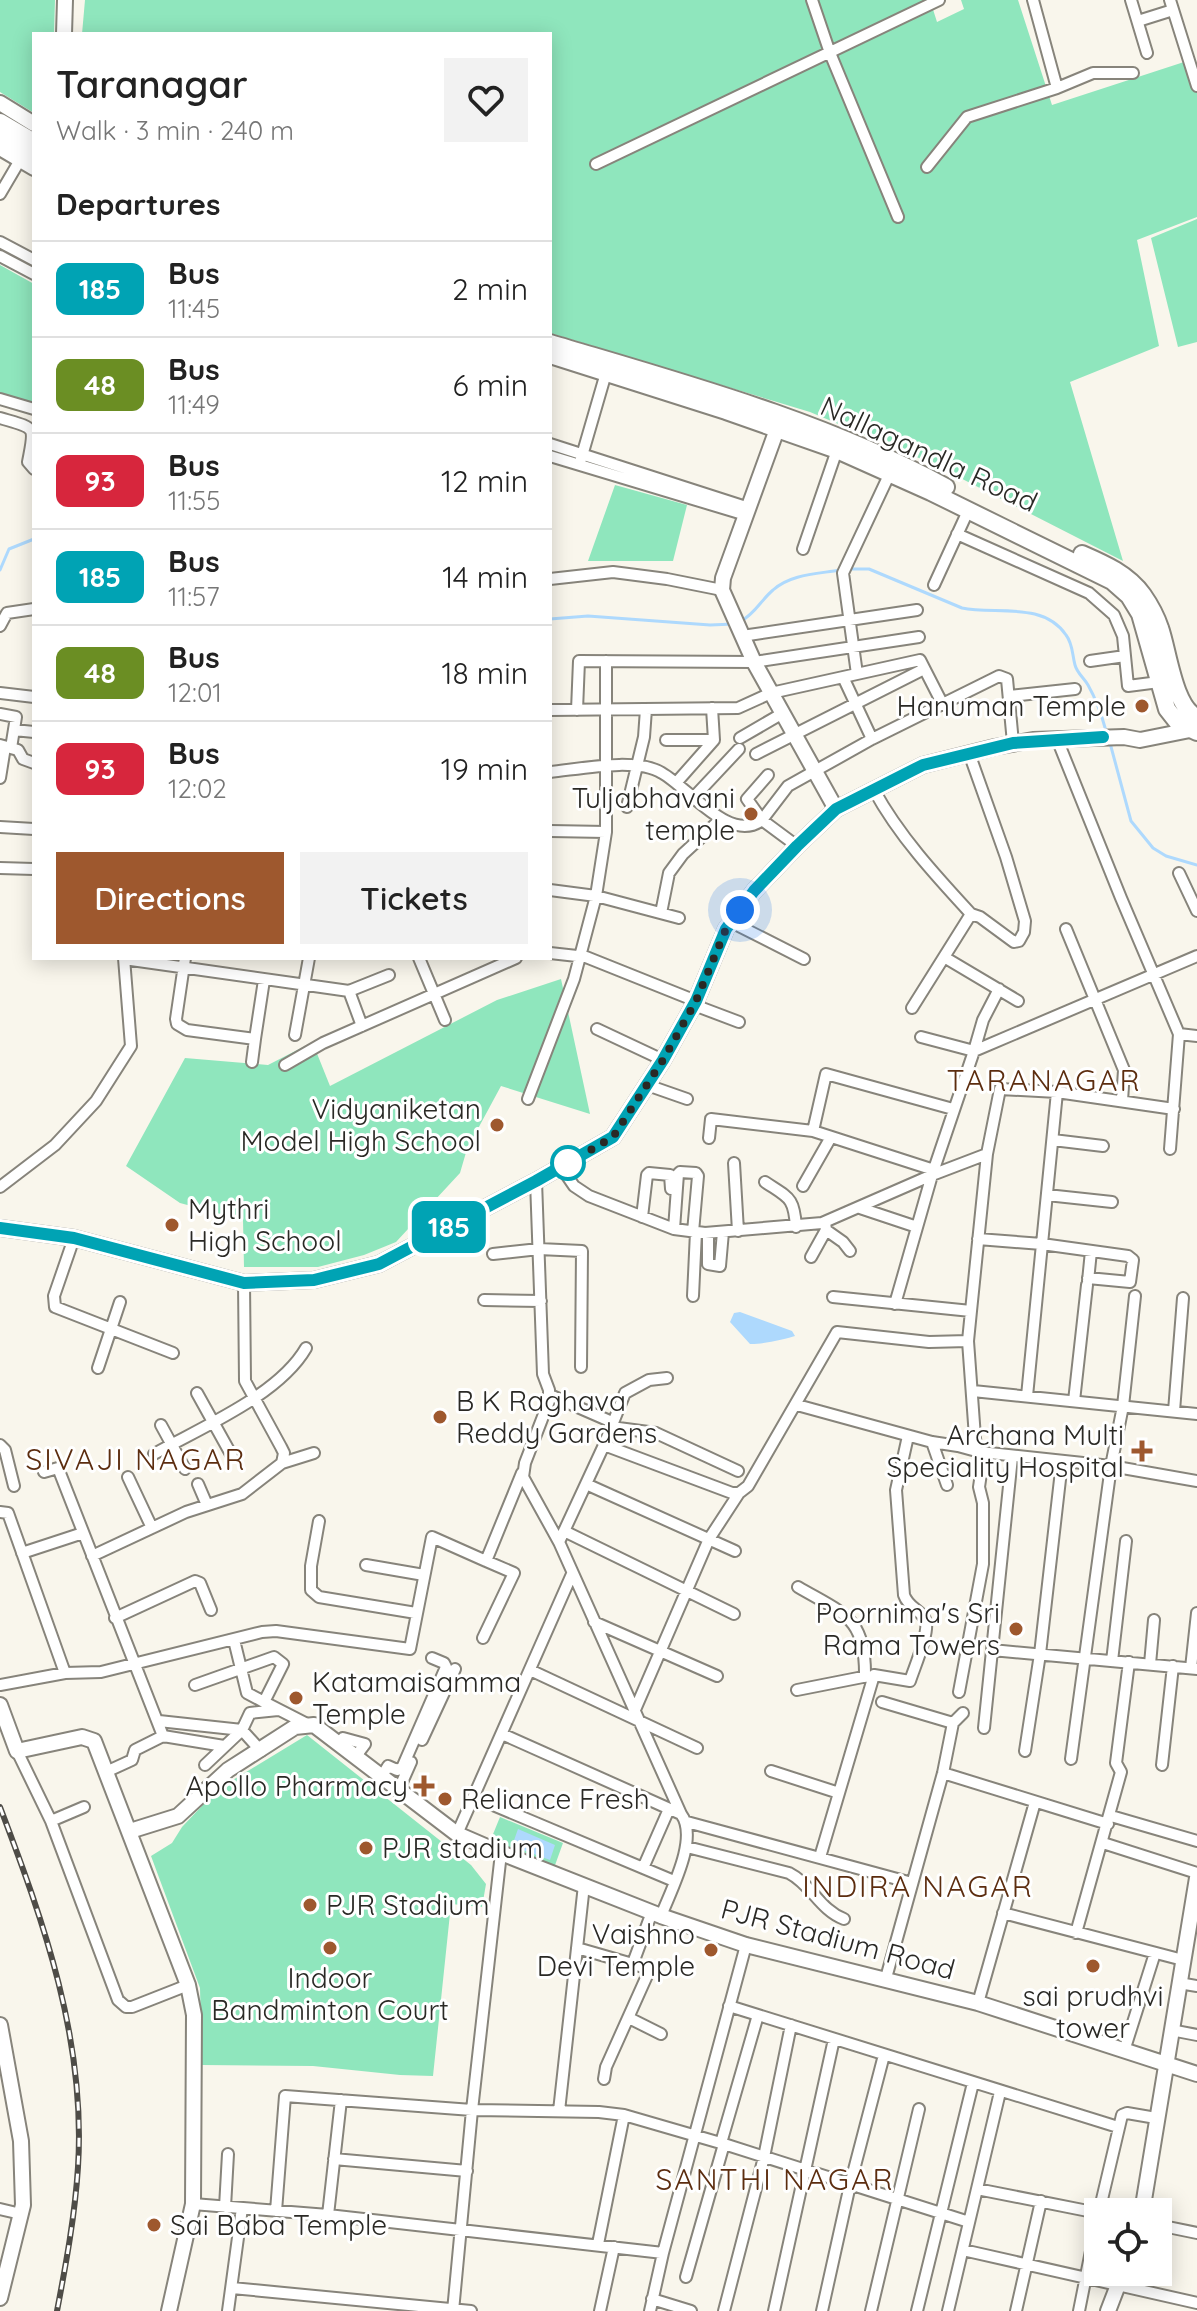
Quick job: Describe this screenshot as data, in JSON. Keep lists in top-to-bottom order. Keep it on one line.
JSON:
{"streets":{"main road":["Nallagandla Road"],"street":["PJR Stadium Road"]},"districts":["TARANAGAR","SIVAJI NAGAR","INDIRA NAGAR","SANTHI NAGAR"],"places":{"other":["Hanuman Temple","Tuljabhavani temple","Vidyaniketan Model High School","Mythri High School","B K Raghava Reddy Gardens","Poornima's Sri Rama Towers","Katamaisamma Temple","Reliance Fresh","PJR stadium","PJR Stadium","Indoor Bandminton Court","Vaishno Devi Temple","sai prudhvi tower","Sai Baba Temple"],"health":["Archana Multi Speciality Hospital","Apollo Pharmacy"]},"lines":["bus line 185"],"page":{"on_map":"185","heading":[["Taranagar","Walk · 3 min · 240 m"],"Departures"],"list":[{"mark":"185","name":"Bus","note":"11:45","value":"2 min"},{"mark":"48","name":"Bus","note":"11:49","value":"6 min"},{"mark":"93","name":"Bus","note":"11:55","value":"12 min"},{"mark":"185","name":"Bus","note":"11:57","value":"14 min"},{"mark":"48","name":"Bus","note":"12:01","value":"18 min"},{"mark":"93","name":"Bus","note":"12:02","value":"19 min"}],"buttons":["Directions","Tickets"]}}
